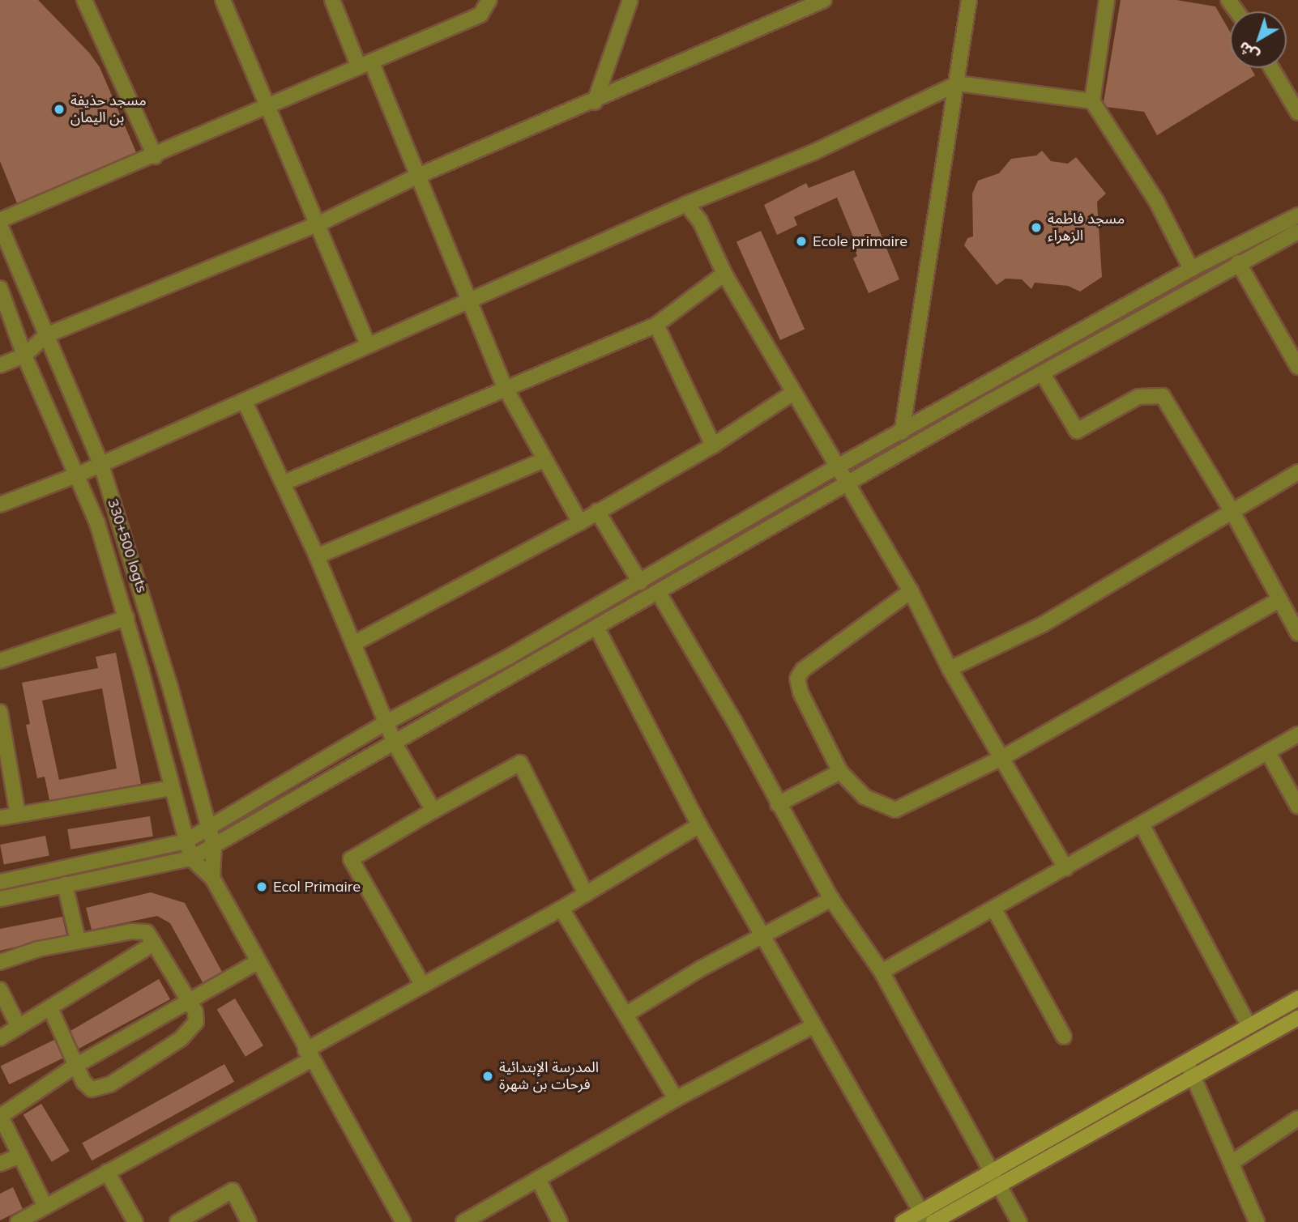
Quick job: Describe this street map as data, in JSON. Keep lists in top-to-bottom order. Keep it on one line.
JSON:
{"streets":{"street":["330+500 logts"]},"places":["مسجد حذيفة بن اليمان","مسجد فاطمة الزهراء","Ecole primaire","Ecol Primaire","المدرسة الإبتدائية فرحات بن شهرة"],"north":"bottom left"}
